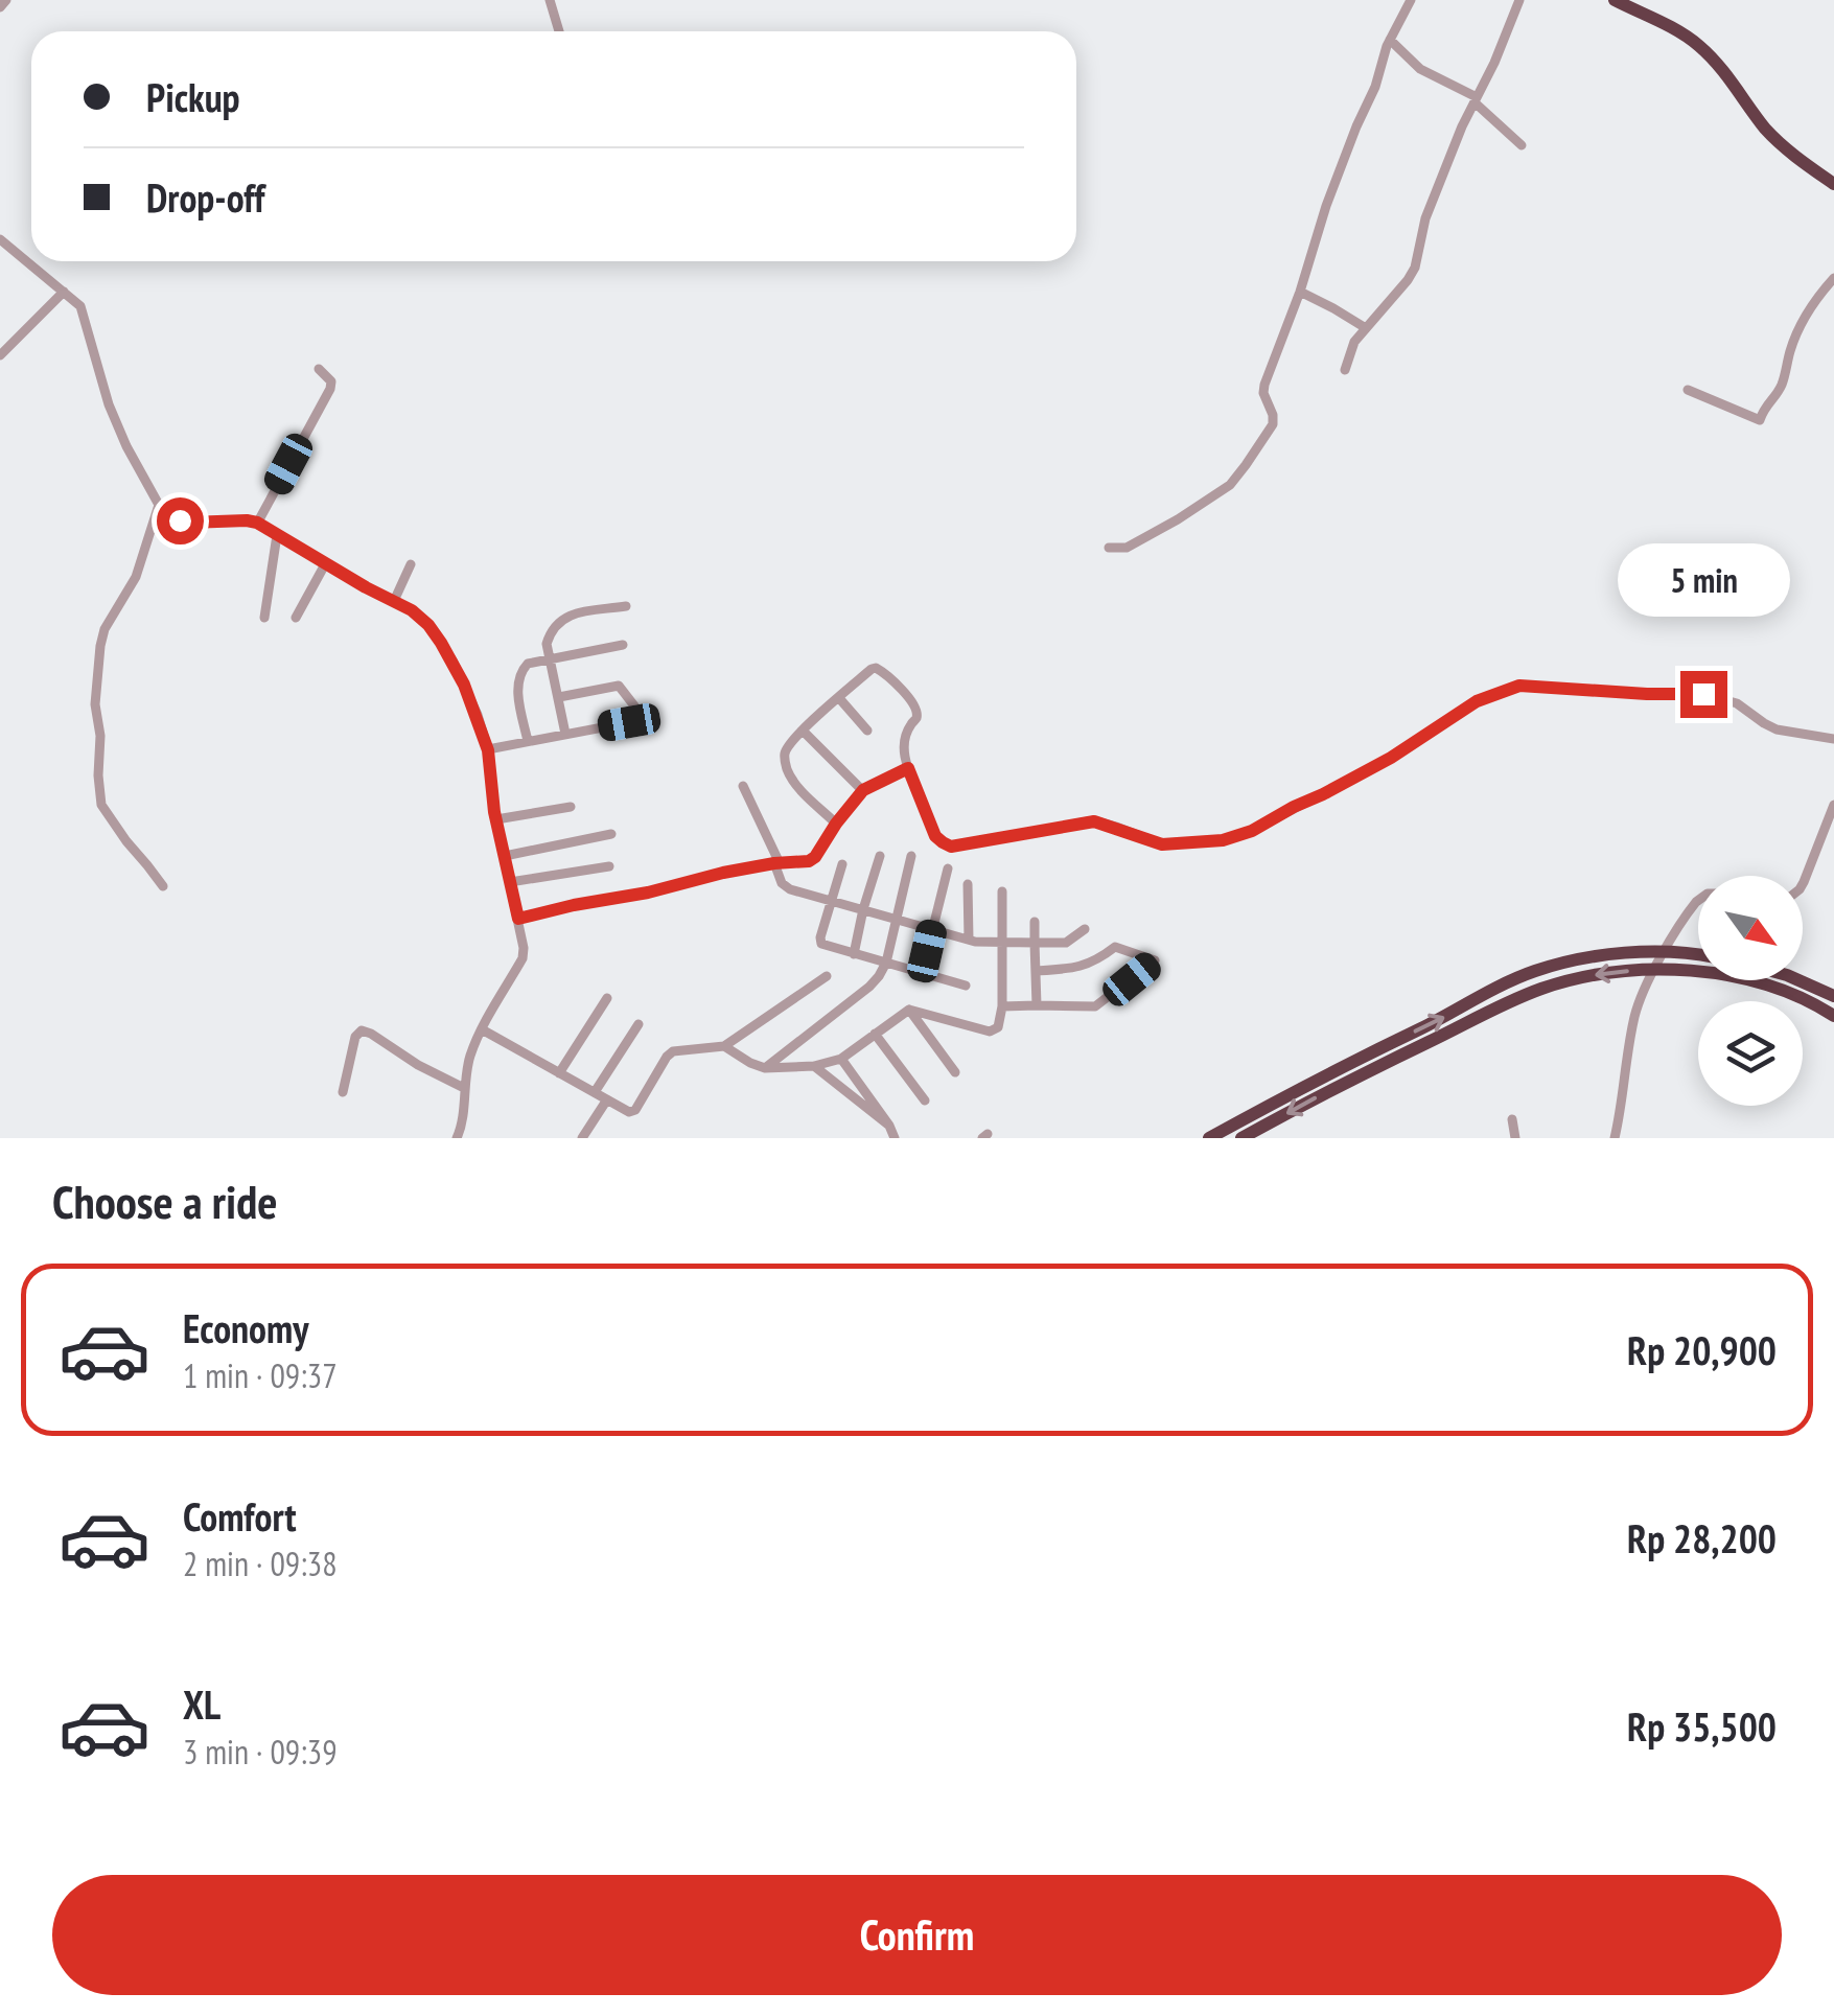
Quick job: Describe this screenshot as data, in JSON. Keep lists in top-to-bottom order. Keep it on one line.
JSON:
{"north":"bottom right","page":{"banner":["Pickup","Drop-off"],"bubble":"5 min","heading":"Choose a ride","list":[{"name":"Economy","note":"1 min · 09:37","value":"Rp 20,900"},{"name":"Comfort","note":"2 min · 09:38","value":"Rp 28,200"},{"name":"XL","note":"3 min · 09:39","value":"Rp 35,500"}],"buttons":"Confirm"}}
